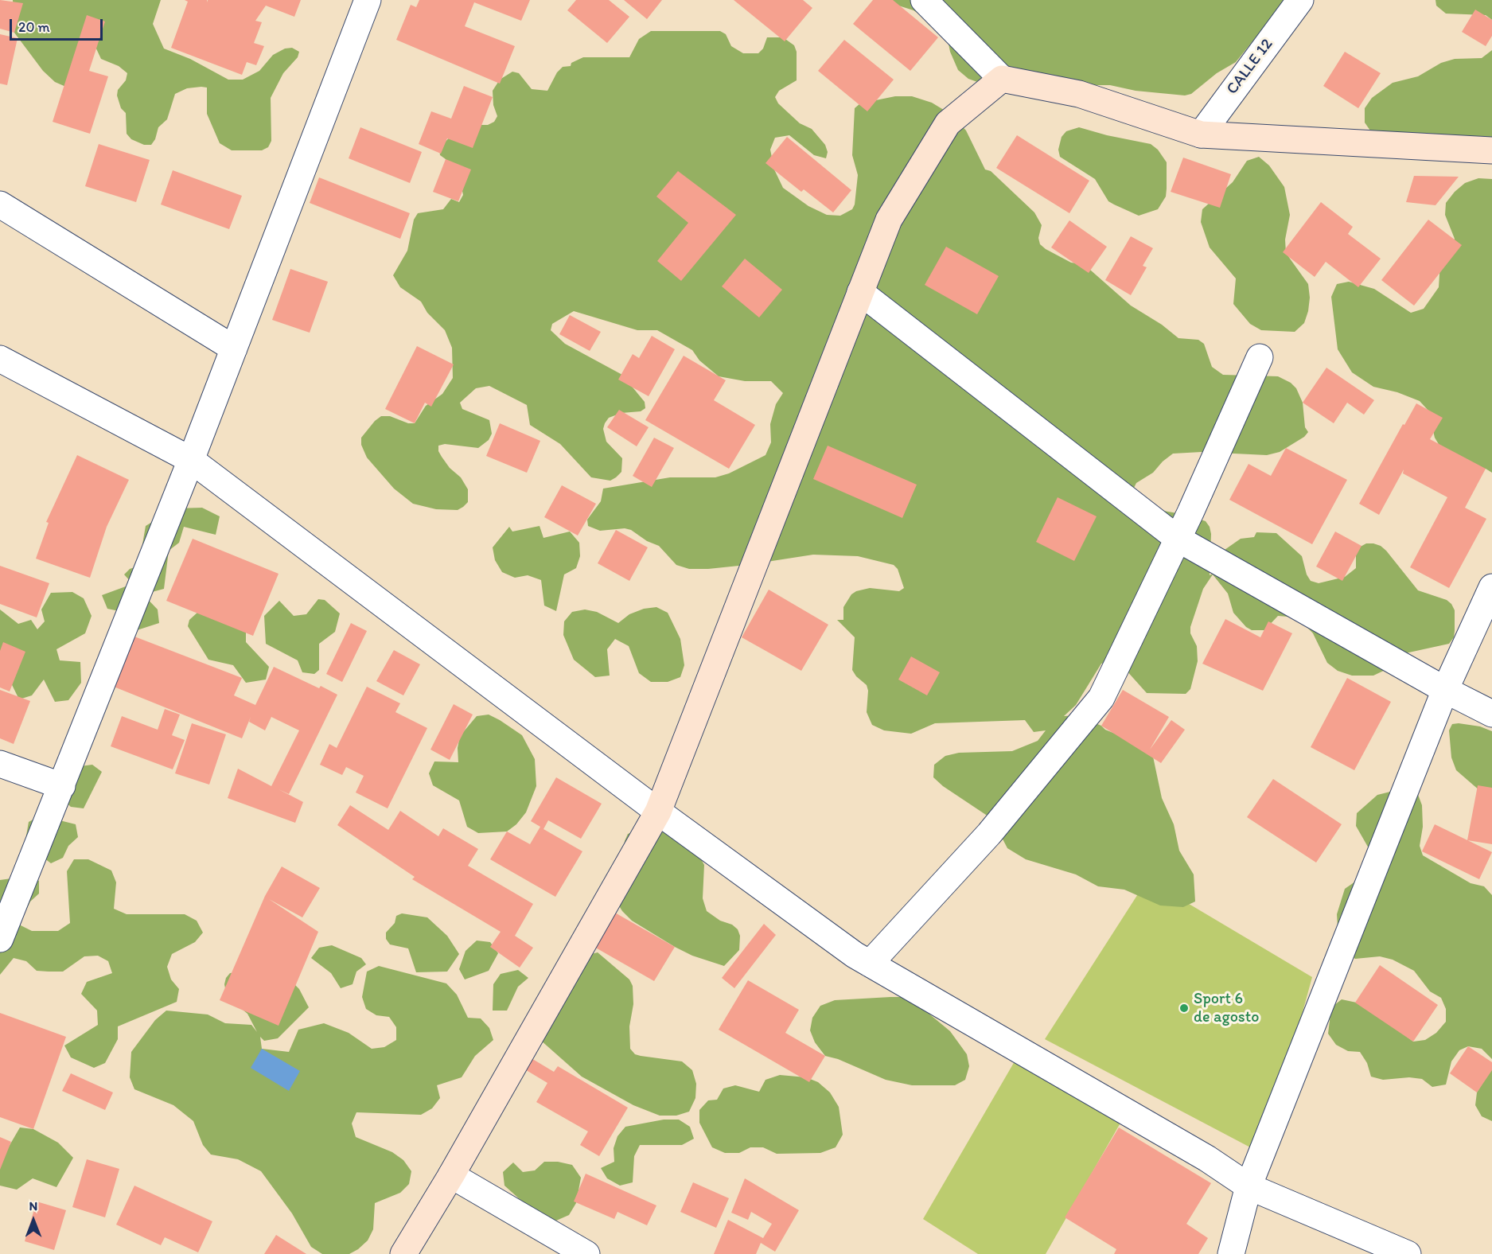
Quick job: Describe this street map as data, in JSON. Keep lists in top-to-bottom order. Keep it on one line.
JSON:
{"streets":{"street":["CALLE 12"]},"places":["Sport 6 de agosto"],"scale_bar":"20 m","north":"top"}
